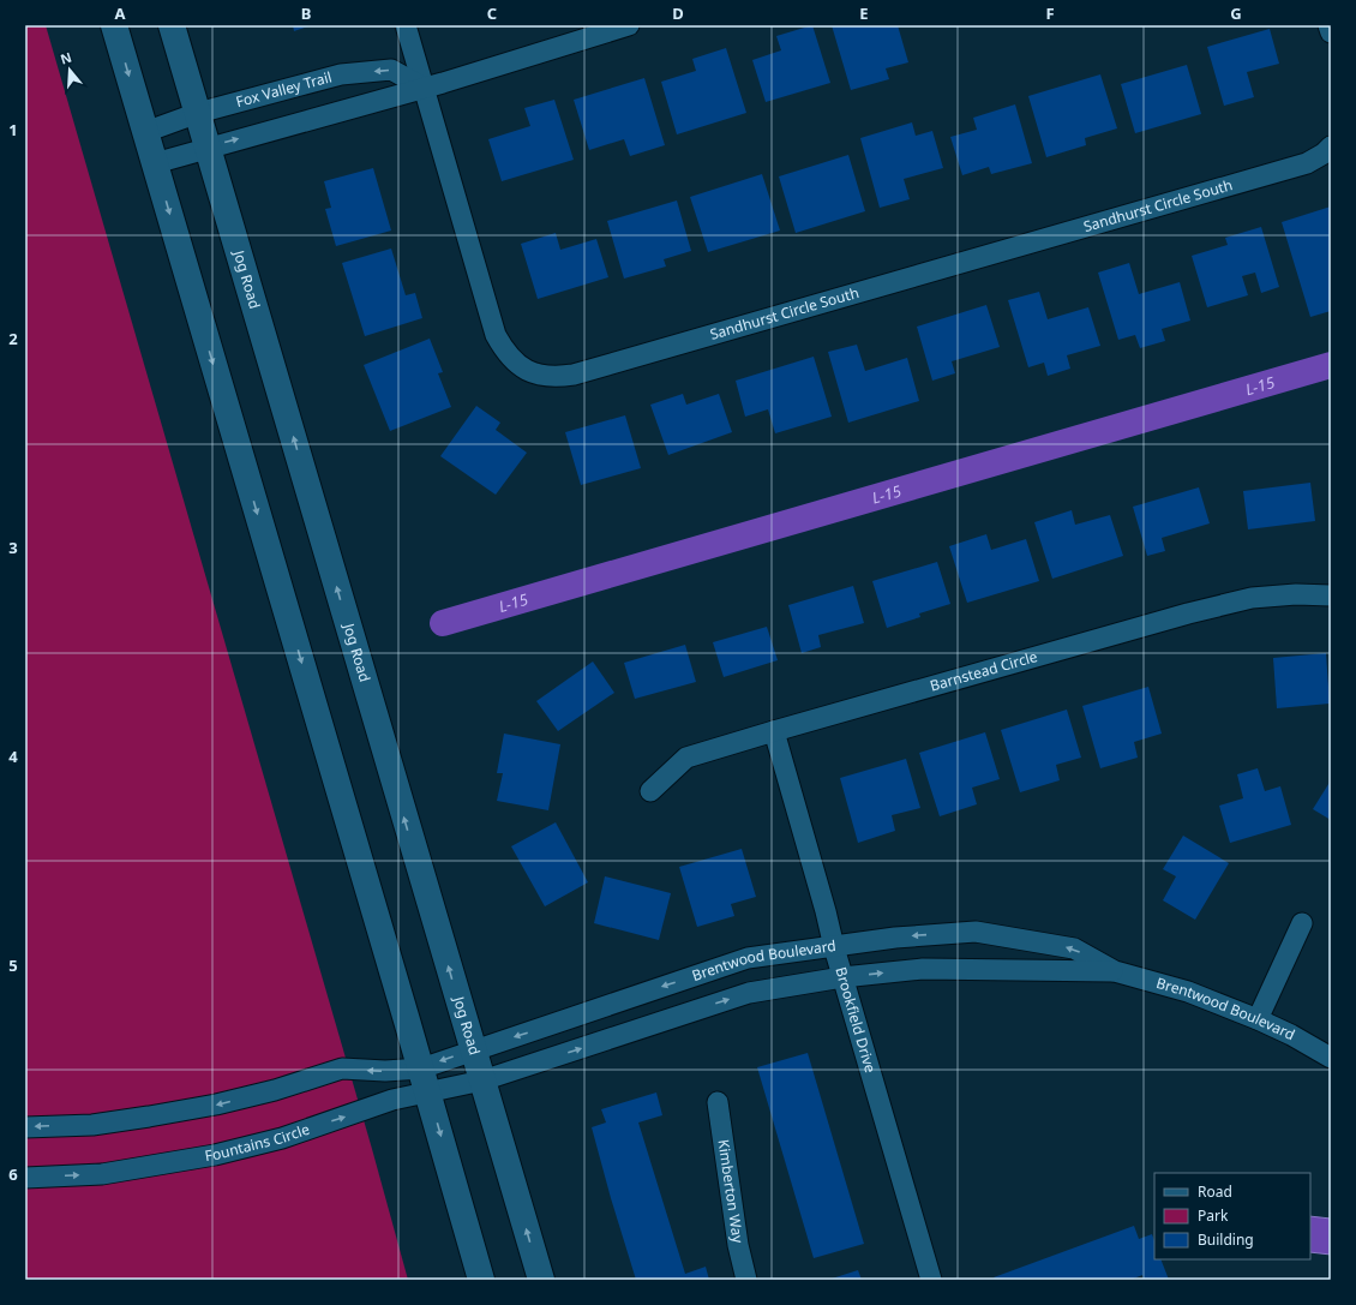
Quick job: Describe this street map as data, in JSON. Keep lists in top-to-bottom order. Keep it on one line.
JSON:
{"streets":{"main road":["Jog Road"],"street":["Fox Valley Trail","Sandhurst Circle South","Barnstead Circle","Brentwood Boulevard","Brookfield Drive","Fountains Circle","Kimberton Way"]},"crossings":[["Fox Valley Trail","Sandhurst Circle South"],["Fox Valley Trail","Jog Road"],["Jog Road","Brentwood Boulevard"],["Jog Road","Fountains Circle"],["Barnstead Circle","Brookfield Drive"],["Brentwood Boulevard","Brookfield Drive"],["Brentwood Boulevard","Fountains Circle"]],"water":["L-15"],"legend":["Road","Park","Building"],"north":"top","grid":{"columns":["A","B","C","D","E","F","G"],"rows":["1","2","3","4","5","6"]}}
